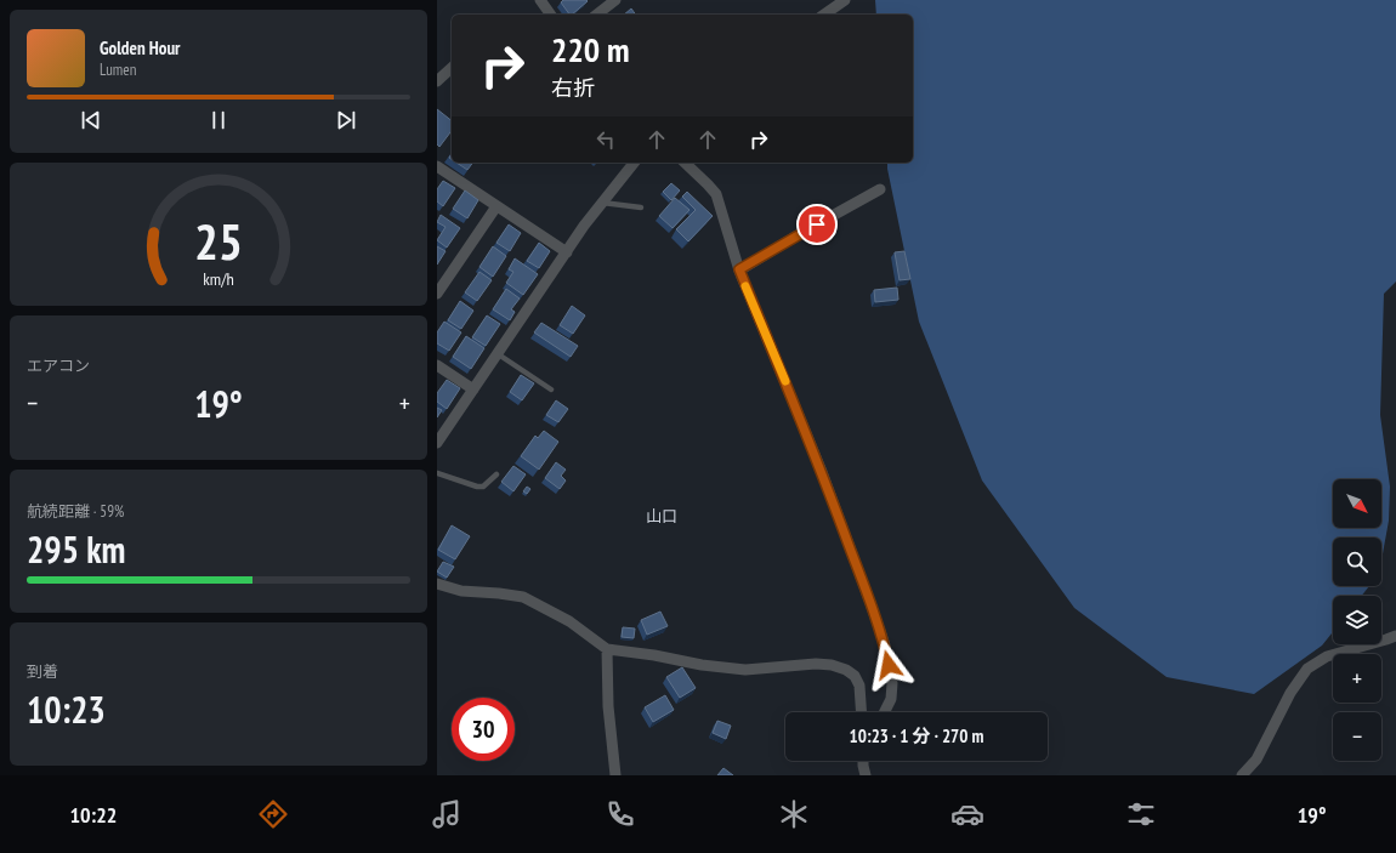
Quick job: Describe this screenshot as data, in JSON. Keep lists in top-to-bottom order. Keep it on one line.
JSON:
{"districts":["山口"],"north":"bottom right","page":{"turn":["220 m","右折"],"song":["Golden Hour","Lumen"],"tile":["エアコン",["航続距離 · 59%","295 km"],["到着","10:23"]],"heat":["−","19°","+"],"map_buttons":["+","−"],"limit":"30","trip":"10:23 · 1 分 · 270 m","tabs":["10:22","19°"],"gauge":["25","km/h"]}}
